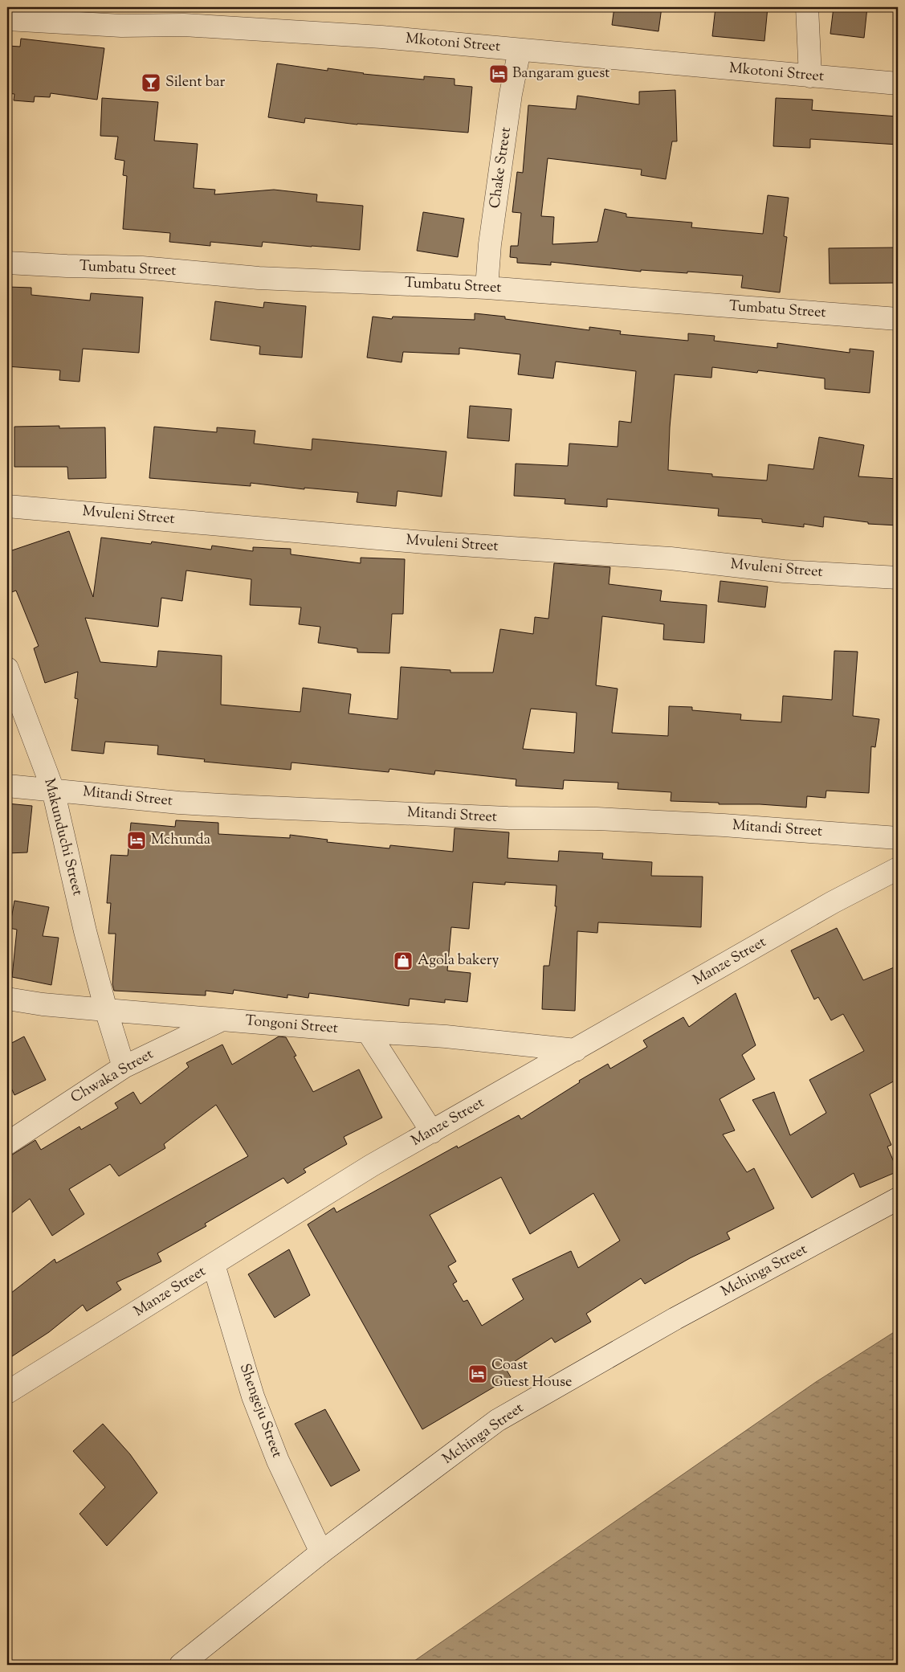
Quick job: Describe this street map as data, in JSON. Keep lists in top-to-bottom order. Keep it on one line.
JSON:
{"streets":{"street":["Mkotoni Street","Chake Street","Tumbatu Street","Mvuleni Street","Mitandi Street","Makunduchi Street","Manze Street","Tongoni Street","Chwaka Street","Mchinga Street","Shengeju Street"]},"crossings":[["Mkotoni Street","Chake Street"],["Chake Street","Tumbatu Street"],["Mitandi Street","Makunduchi Street"],["Makunduchi Street","Tongoni Street"],["Makunduchi Street","Chwaka Street"],["Manze Street","Tongoni Street"],["Manze Street","Shengeju Street"],["Tongoni Street","Chwaka Street"],["Mchinga Street","Shengeju Street"]],"places":{"hotel":["Bangaram guest","Mchunda","Coast Guest House"],"bar":["Silent bar"],"shop":["Agola bakery"]}}
